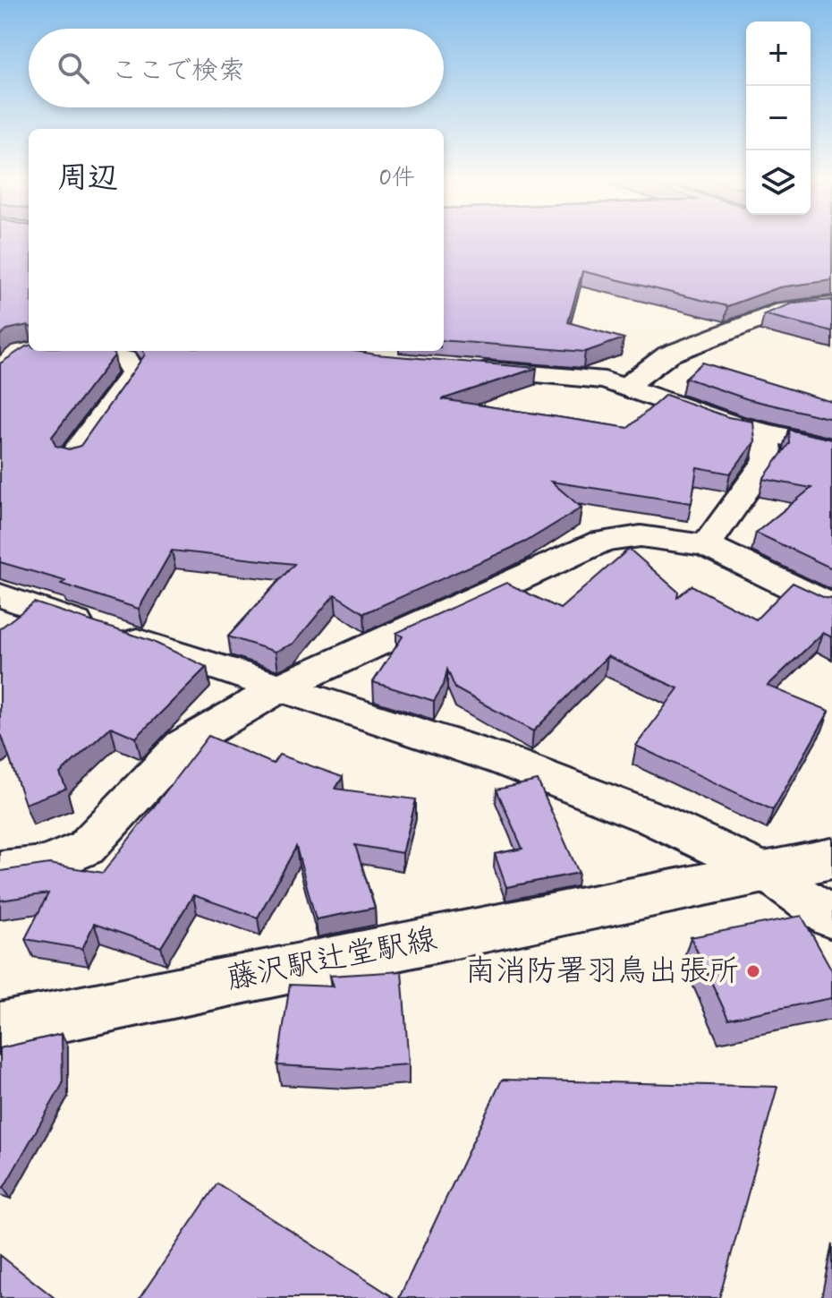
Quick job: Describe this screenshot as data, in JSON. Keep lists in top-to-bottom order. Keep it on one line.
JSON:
{"streets":{"main road":["藤沢駅辻堂駅線"]},"places":["南消防署羽鳥出張所"],"page":{"map_buttons":["+","−"],"search":"ここで検索","heading":["周辺","0件"]}}
